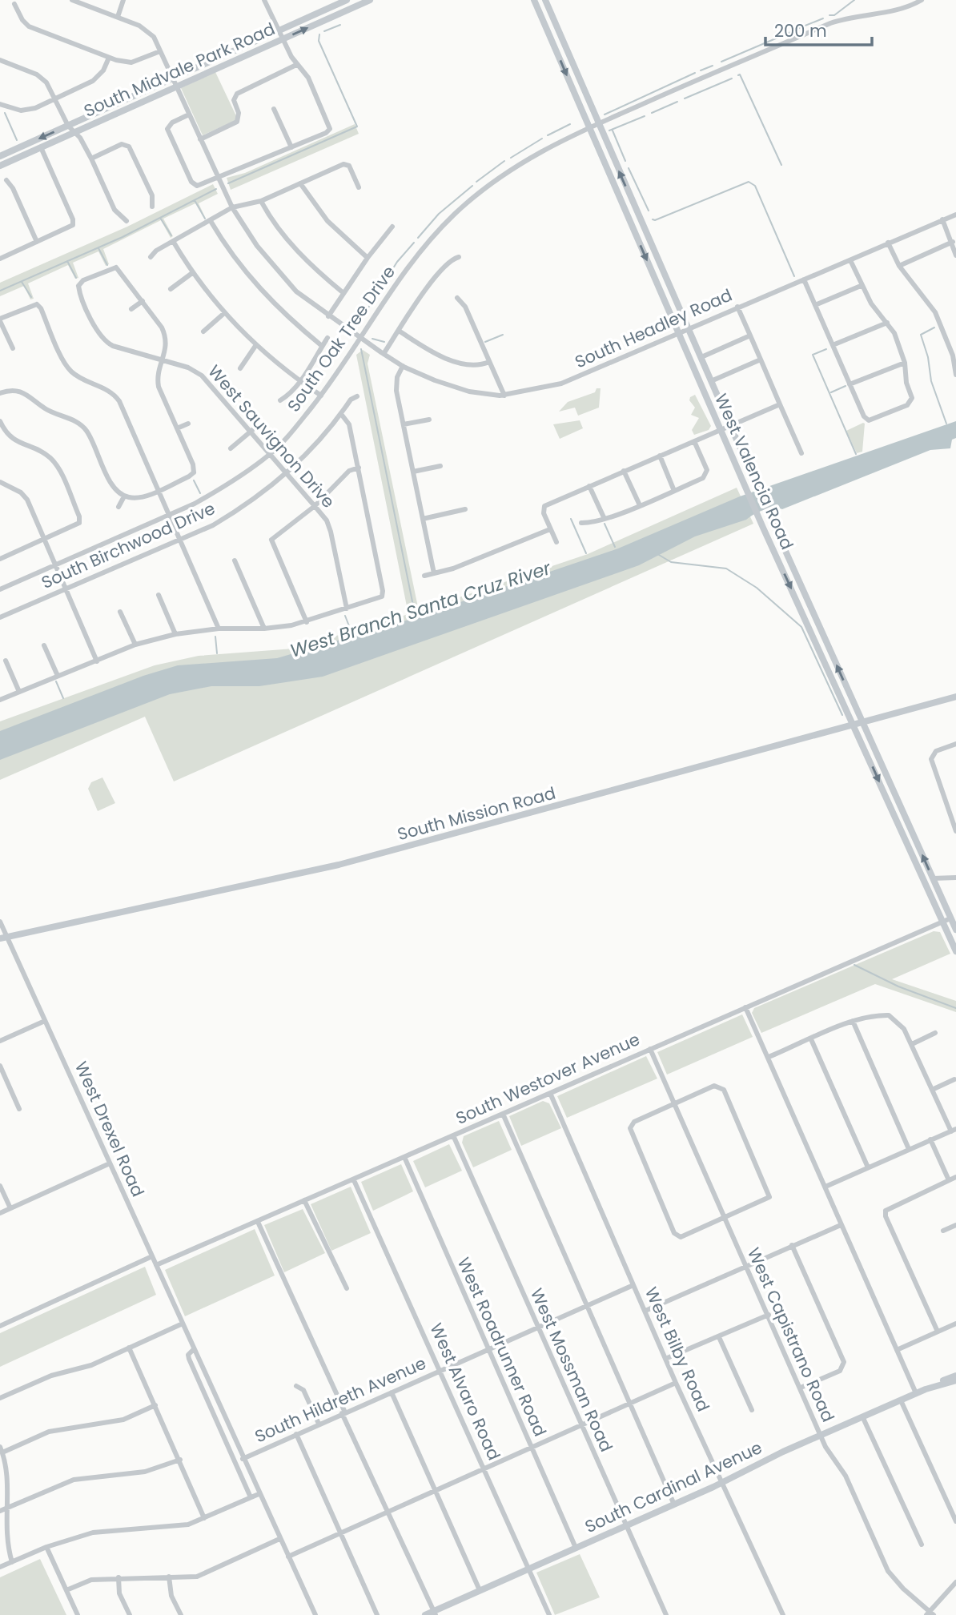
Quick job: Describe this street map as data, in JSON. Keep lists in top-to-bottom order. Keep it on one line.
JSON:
{"streets":{"main road":["South Midvale Park Road","West Valencia Road","South Mission Road","South Cardinal Avenue"],"street":["South Headley Road","South Oak Tree Drive","West Sauvignon Drive","South Birchwood Drive","South Westover Avenue","West Drexel Road","West Capistrano Road","West Roadrunner Road","West Bilby Road","West Mossman Road","West Alvaro Road","South Hildreth Avenue"]},"crossings":[["South Midvale Park Road","South Headley Road"],["South Headley Road","South Oak Tree Drive"],["South Headley Road","West Valencia Road"],["South Oak Tree Drive","West Sauvignon Drive"],["South Oak Tree Drive","West Valencia Road"],["West Sauvignon Drive","South Birchwood Drive"],["West Valencia Road","South Mission Road"],["West Valencia Road","South Westover Avenue"],["South Mission Road","West Drexel Road"],["South Westover Avenue","West Drexel Road"],["South Westover Avenue","West Capistrano Road"],["South Westover Avenue","West Roadrunner Road"],["South Westover Avenue","West Bilby Road"],["South Westover Avenue","West Mossman Road"],["South Westover Avenue","West Alvaro Road"],["West Drexel Road","South Hildreth Avenue"],["West Capistrano Road","South Cardinal Avenue"],["West Roadrunner Road","South Hildreth Avenue"],["West Roadrunner Road","South Cardinal Avenue"],["West Bilby Road","South Hildreth Avenue"],["West Bilby Road","South Cardinal Avenue"],["West Mossman Road","South Hildreth Avenue"],["West Mossman Road","South Cardinal Avenue"],["West Alvaro Road","South Hildreth Avenue"],["West Alvaro Road","South Cardinal Avenue"]],"water":["West Branch Santa Cruz River"],"scale_bar":"200 m"}
